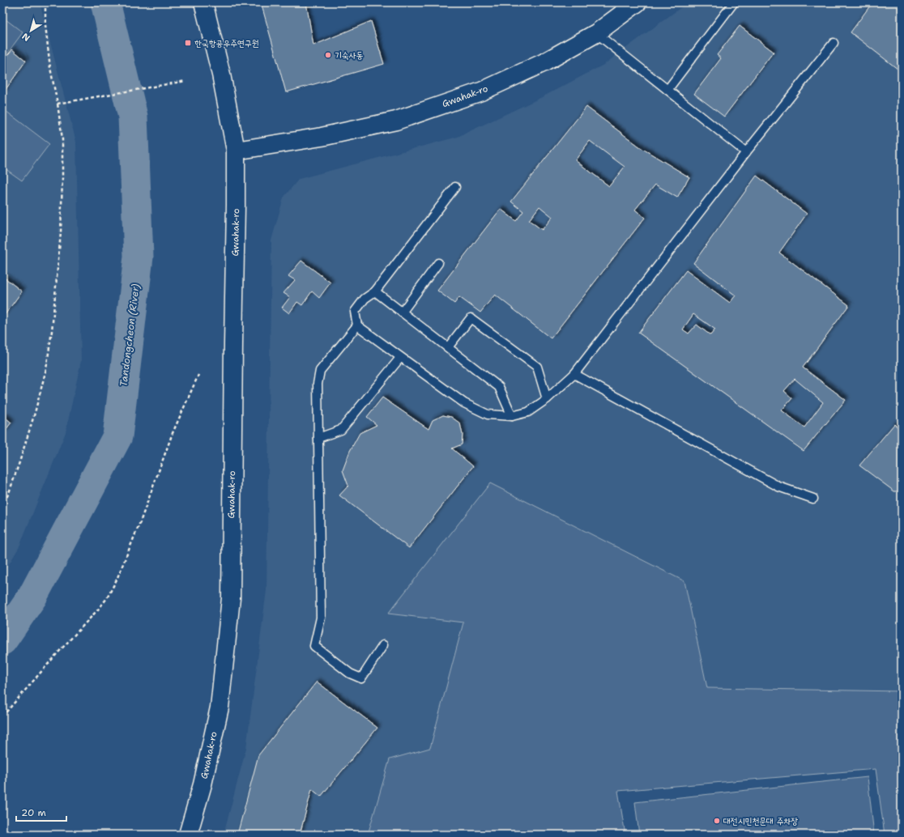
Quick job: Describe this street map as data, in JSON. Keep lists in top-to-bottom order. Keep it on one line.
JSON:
{"streets":{"main road":["Gwahak-ro"]},"water":["Tandongcheon (River)"],"places":{"transit":["한국항공우주연구원"],"other":["기숙사동","대전시민천문대 주차장"]},"scale_bar":"20 m","north":"bottom left"}
